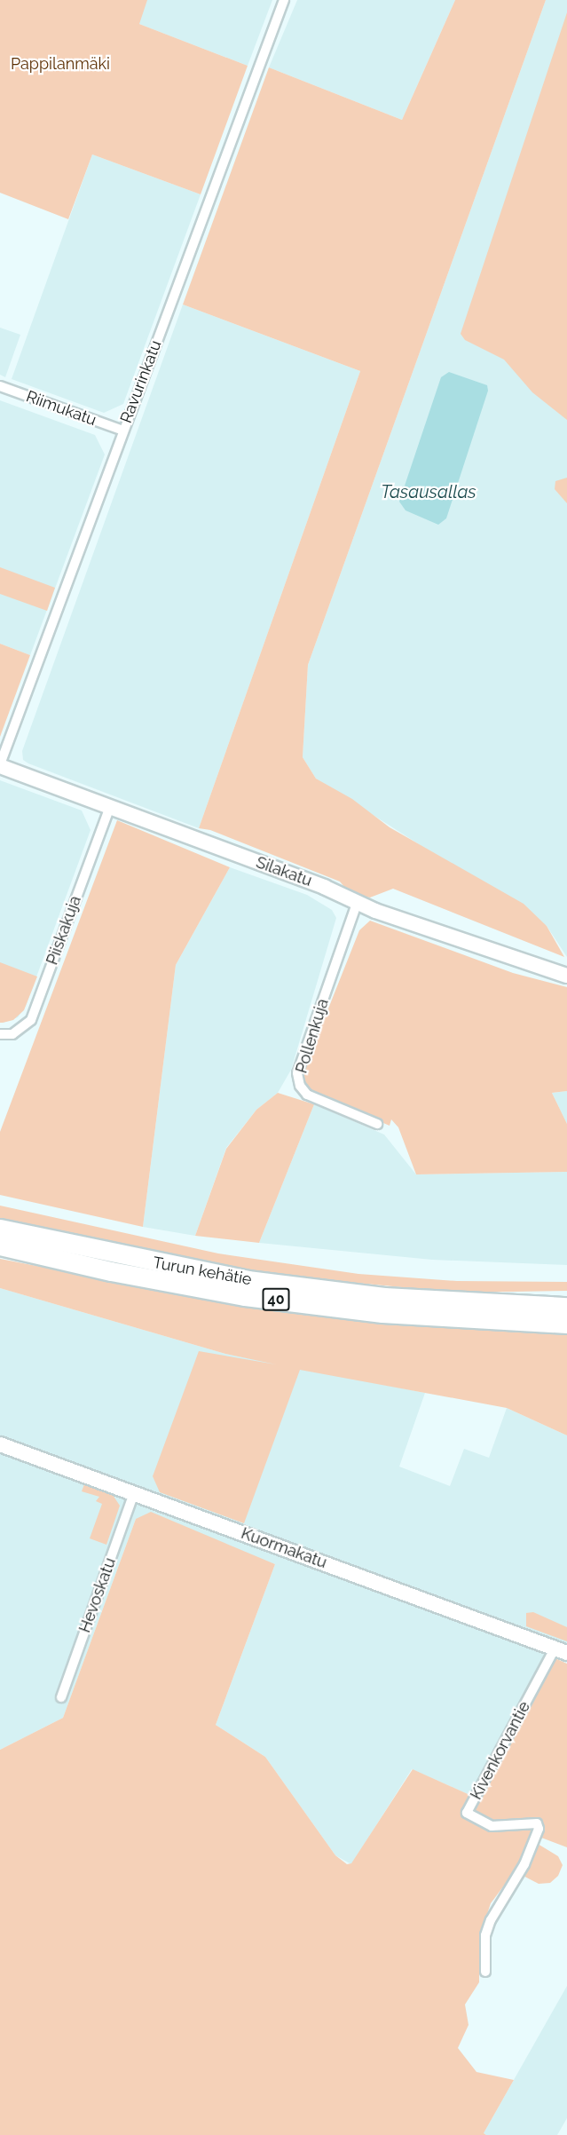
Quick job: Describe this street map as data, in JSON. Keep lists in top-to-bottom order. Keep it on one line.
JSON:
{"streets":{"highway":["Turun kehätie","40"],"street":["Ravurinkatu","Riimukatu","Silakatu","Piiskakuja","Pollenkuja","Kuormakatu","Hevoskatu","Kivenkorvantie"]},"crossings":[["Ravurinkatu","Riimukatu"],["Ravurinkatu","Silakatu"],["Silakatu","Piiskakuja"],["Silakatu","Pollenkuja"],["Kuormakatu","Hevoskatu"],["Kuormakatu","Kivenkorvantie"]],"water":["Tasausallas"],"parks":["Pappilanmäki"]}
